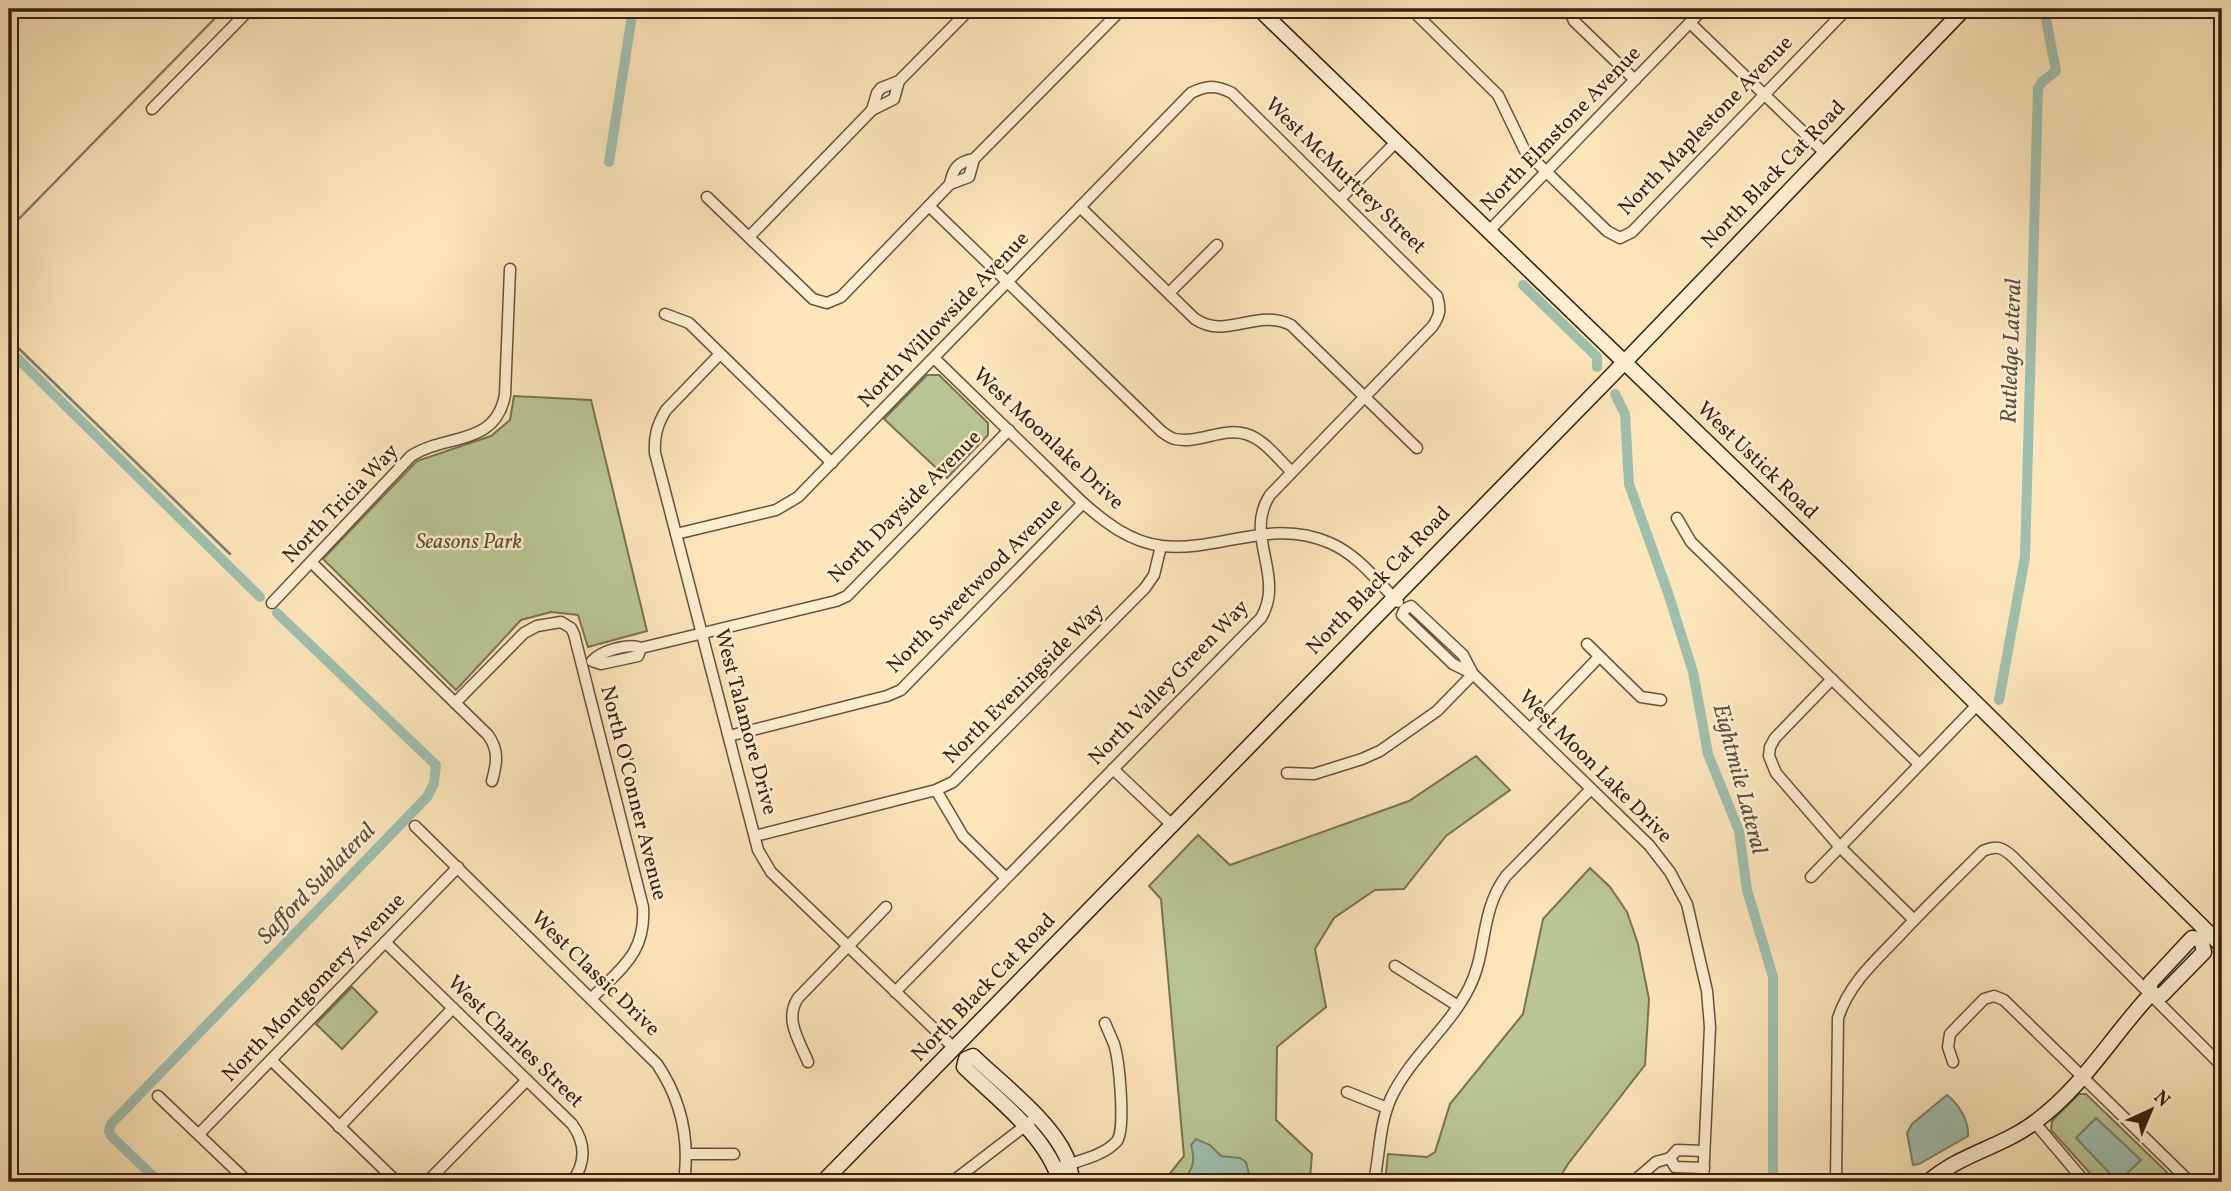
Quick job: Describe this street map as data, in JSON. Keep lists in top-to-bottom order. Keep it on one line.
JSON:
{"streets":{"main road":["North Black Cat Road","West Ustick Road"],"street":["North Maplestone Avenue","North Elmstone Avenue","West McMurtrey Street","North Willowside Avenue","West Moonlake Drive","North Tricia Way","North Dayside Avenue","North Sweetwood Avenue","North Valley Green Way","North Eveningside Way","West Talamore Drive","West Moon Lake Drive","North O'Conner Avenue","West Classic Drive","North Montgomery Avenue","West Charles Street"]},"crossings":[["North Maplestone Avenue","North Elmstone Avenue"],["North Elmstone Avenue","West Ustick Road"],["North Black Cat Road","West Moonlake Drive"],["North Black Cat Road","West Ustick Road"],["North Black Cat Road","West Talamore Drive"],["West McMurtrey Street","North Willowside Avenue"],["West McMurtrey Street","North Valley Green Way"],["North Willowside Avenue","West Moonlake Drive"],["North Willowside Avenue","West Talamore Drive"],["West Moonlake Drive","North Dayside Avenue"],["West Moonlake Drive","North Sweetwood Avenue"],["West Moonlake Drive","North Valley Green Way"],["West Moonlake Drive","North Eveningside Way"],["West Moonlake Drive","West Moon Lake Drive"],["North Dayside Avenue","West Talamore Drive"],["North Dayside Avenue","North O'Conner Avenue"],["North Sweetwood Avenue","West Talamore Drive"],["North Valley Green Way","West Talamore Drive"],["North Eveningside Way","West Talamore Drive"],["North O'Conner Avenue","West Classic Drive"],["West Classic Drive","North Montgomery Avenue"],["North Montgomery Avenue","West Charles Street"]],"water":["Rutledge Lateral","Eightmile Lateral","Safford Sublateral"],"parks":["Seasons Park"],"north":"top right"}
